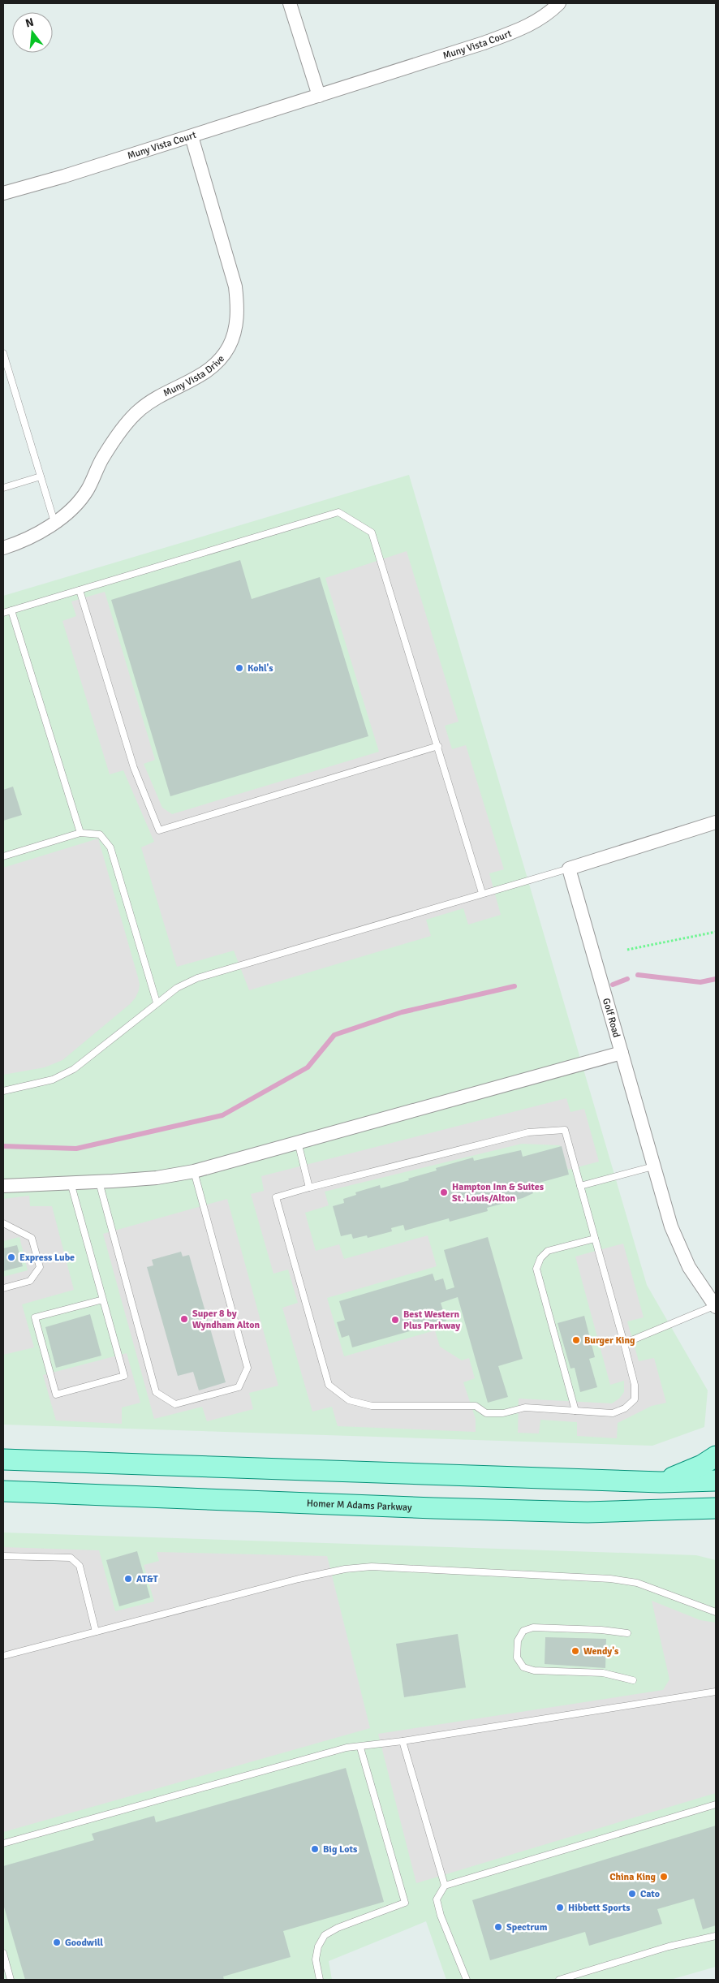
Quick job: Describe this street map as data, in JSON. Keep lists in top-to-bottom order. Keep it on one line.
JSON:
{"streets":{"main road":["Homer M Adams Parkway"],"street":["Muny Vista Court","Muny Vista Drive","Golf Road"]},"crossings":[["Muny Vista Court","Muny Vista Drive"]],"places":["Kohl's","Hampton Inn & Suites St. Louis/Alton","Express Lube","Super 8 by Wyndham Alton","Best Western Plus Parkway","Burger King","AT&T","Wendy's","Big Lots","China King","Cato","Hibbett Sports","Spectrum","Goodwill"],"north":"top"}
